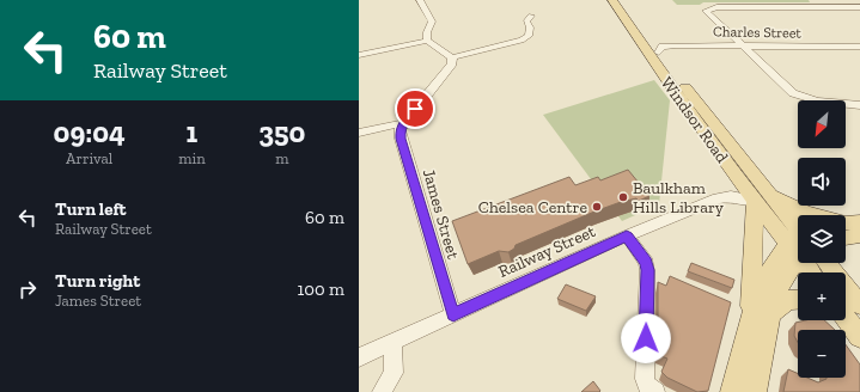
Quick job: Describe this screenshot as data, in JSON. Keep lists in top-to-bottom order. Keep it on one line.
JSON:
{"streets":{"main road":["Windsor Road"],"street":["Charles Street","James Street","Railway Street"]},"crossings":[["Charles Street","Windsor Road"],["Windsor Road","Railway Street"],["James Street","Railway Street"]],"places":["Baulkham Hills Library","Chelsea Centre"],"north":"bottom left","page":{"turn":["60 m","Railway Street"],"eta":["09:04","Arrival","1","min","350","m"],"map_buttons":["+","−"],"list":[{"name":"Turn left","note":"Railway Street","value":"60 m"},{"name":"Turn right","note":"James Street","value":"100 m"}]}}
